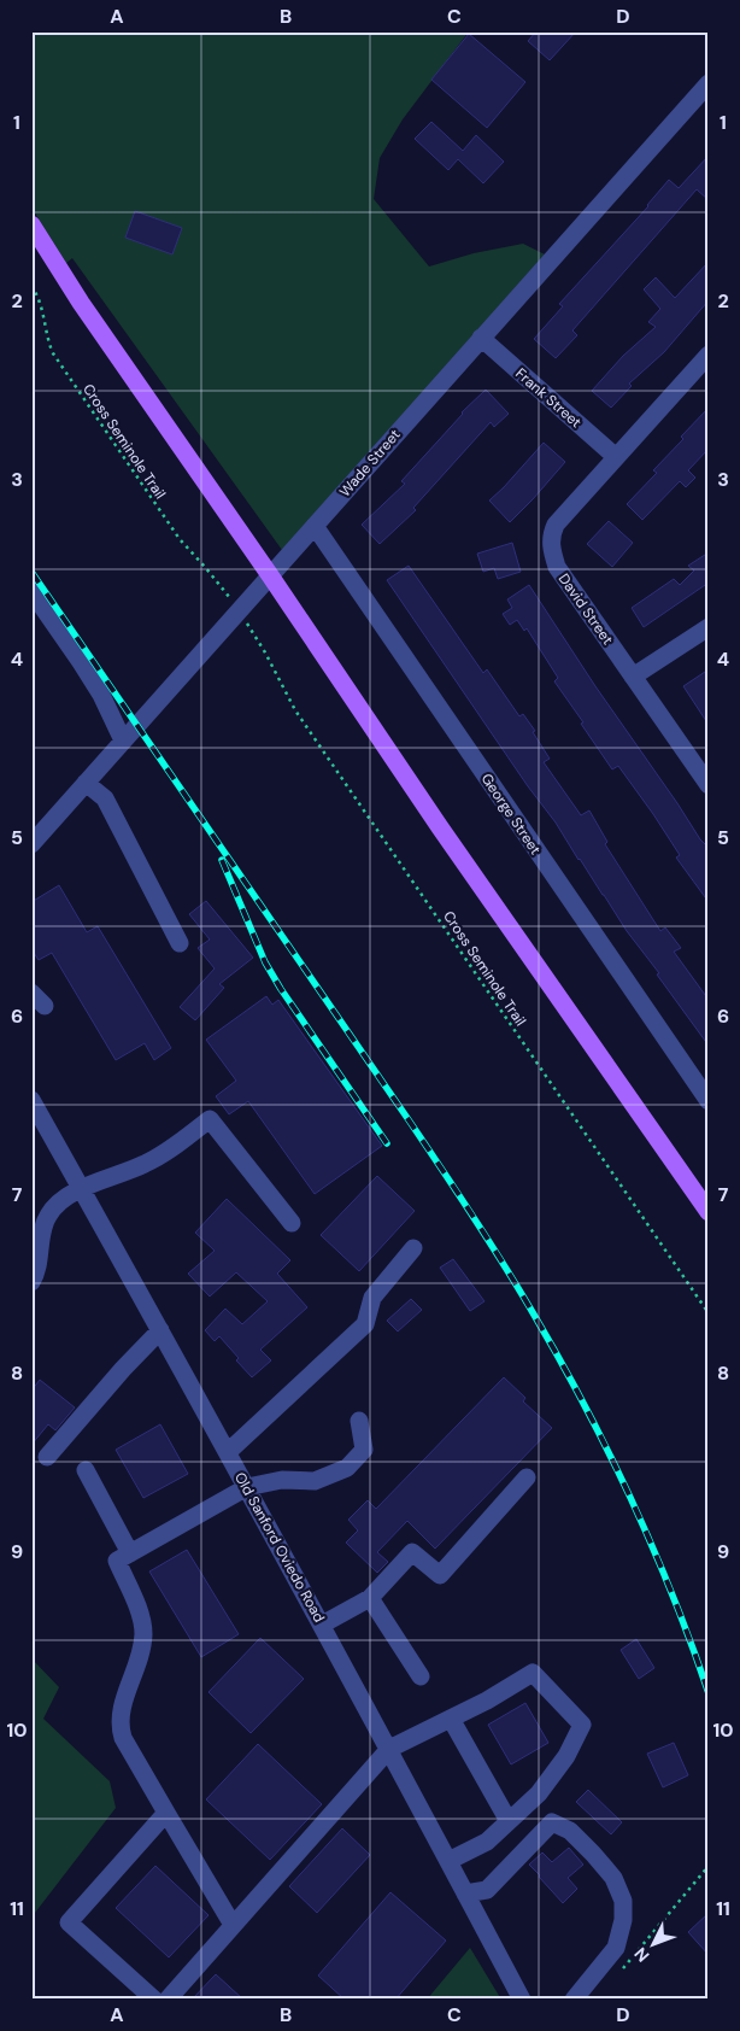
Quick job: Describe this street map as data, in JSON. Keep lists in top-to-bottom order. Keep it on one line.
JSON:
{"streets":{"street":["Frank Street","Wade Street","David Street","George Street","Old Sanford Oviedo Road"],"path":["Cross Seminole Trail"]},"crossings":[["Frank Street","Wade Street"],["Frank Street","David Street"],["Wade Street","George Street"]],"north":"bottom left","grid":{"columns":["A","B","C","D"],"rows":["1","2","3","4","5","6","7","8","9","10","11"]}}
